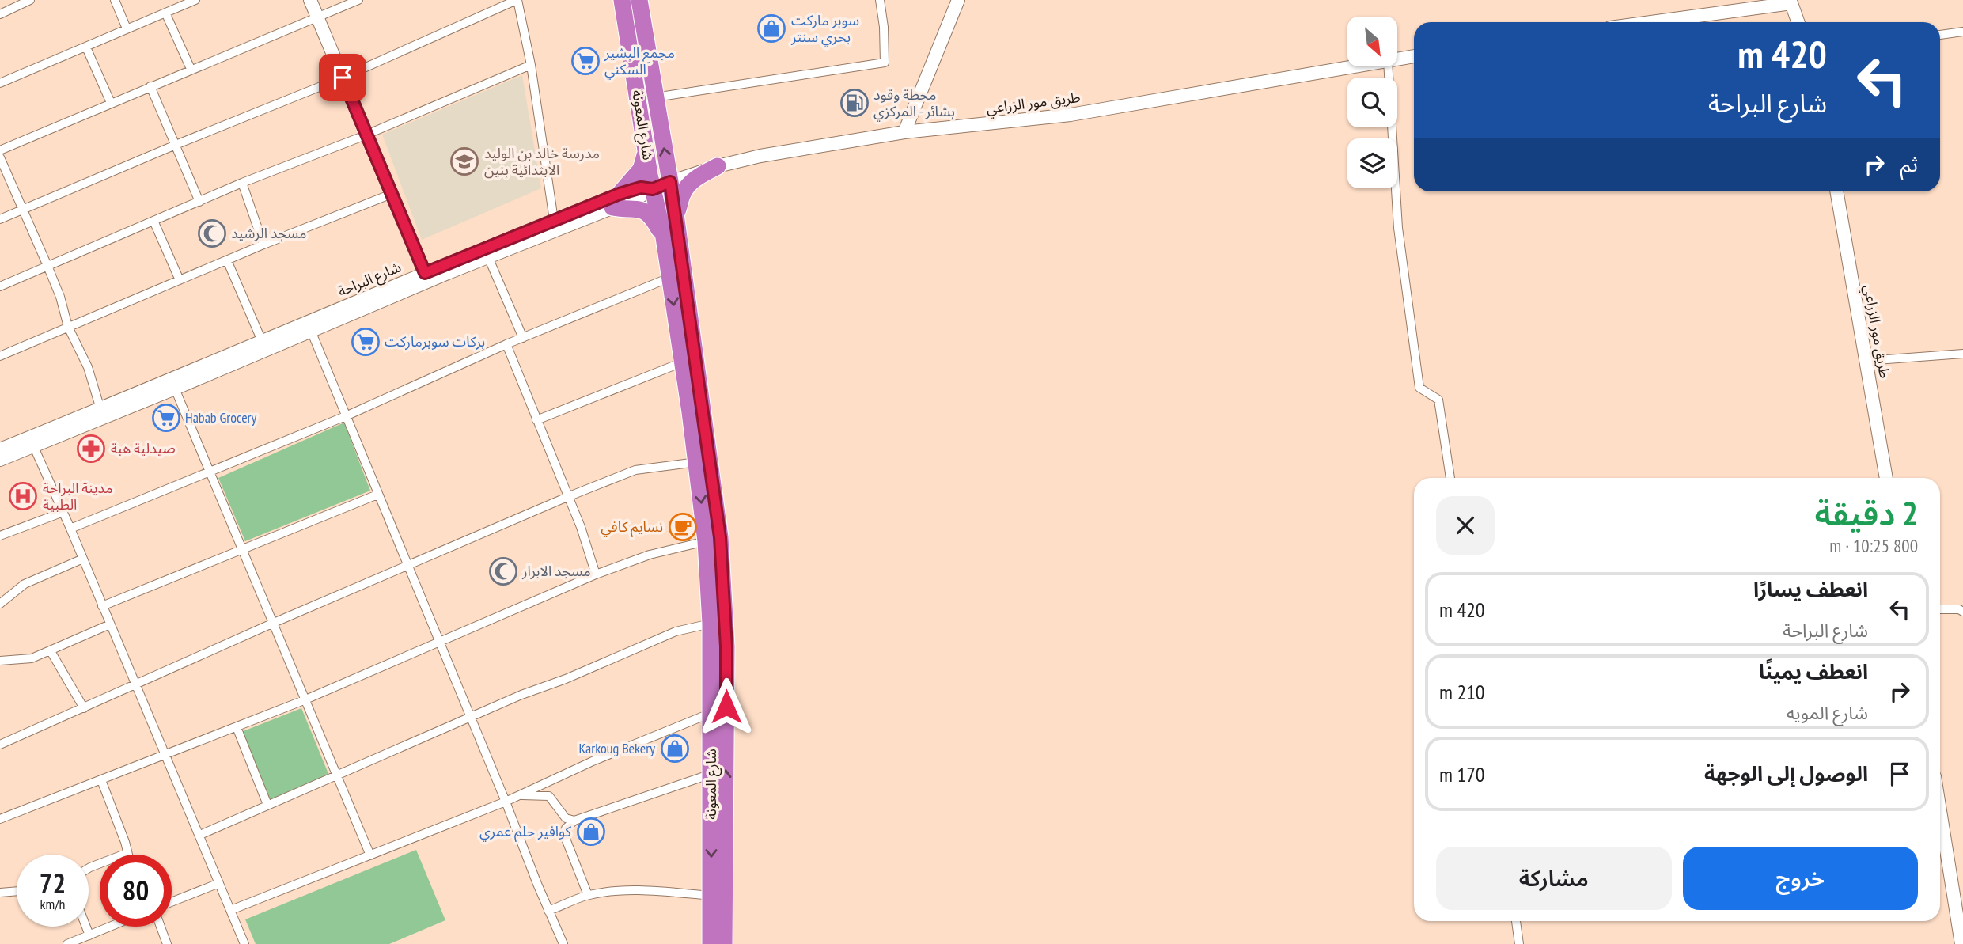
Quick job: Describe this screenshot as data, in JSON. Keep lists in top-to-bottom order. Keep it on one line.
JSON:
{"streets":{"highway":["شارع المعونة"],"street":["طريق مور الزراعي","شارع البراحة"]},"crossings":[["طريق مور الزراعي","شارع المعونة"],["طريق مور الزراعي","شارع البراحة"],["شارع المعونة","شارع البراحة"]],"places":{"shop":["سوبر ماركت بحري سنتر","Karkoug Bekery","كوافير حلم عمري"],"supermarket":["مجمع البشير السكني","بركات سوبرماركت","Habab Grocery"],"fuel station":["محطة وقود بشائر - المركزي"],"school or university":["مدرسة خالد بن الوليد الابتدائية بنين"],"mosque":["مسجد الرشيد","مسجد الابرار"],"pharmacy":["صيدلية هبة"],"hospital":["مدينة البراحة الطبية"],"cafe":["نسايم كافي"]},"north":"bottom right","page":{"turn":["420 m","شارع البراحة"],"then":"ثم","heading":["2 دقيقة","800 m · 10:25"],"list":[{"name":"انعطف يسارًا","note":"شارع البراحة","value":"420 m"},{"name":"انعطف يمينًا","note":"شارع المويه","value":"210 m"},{"name":"الوصول إلى الوجهة","value":"170 m"}],"buttons":["خروج","مشاركة"],"speed":"72 km/h","limit":"80"}}
